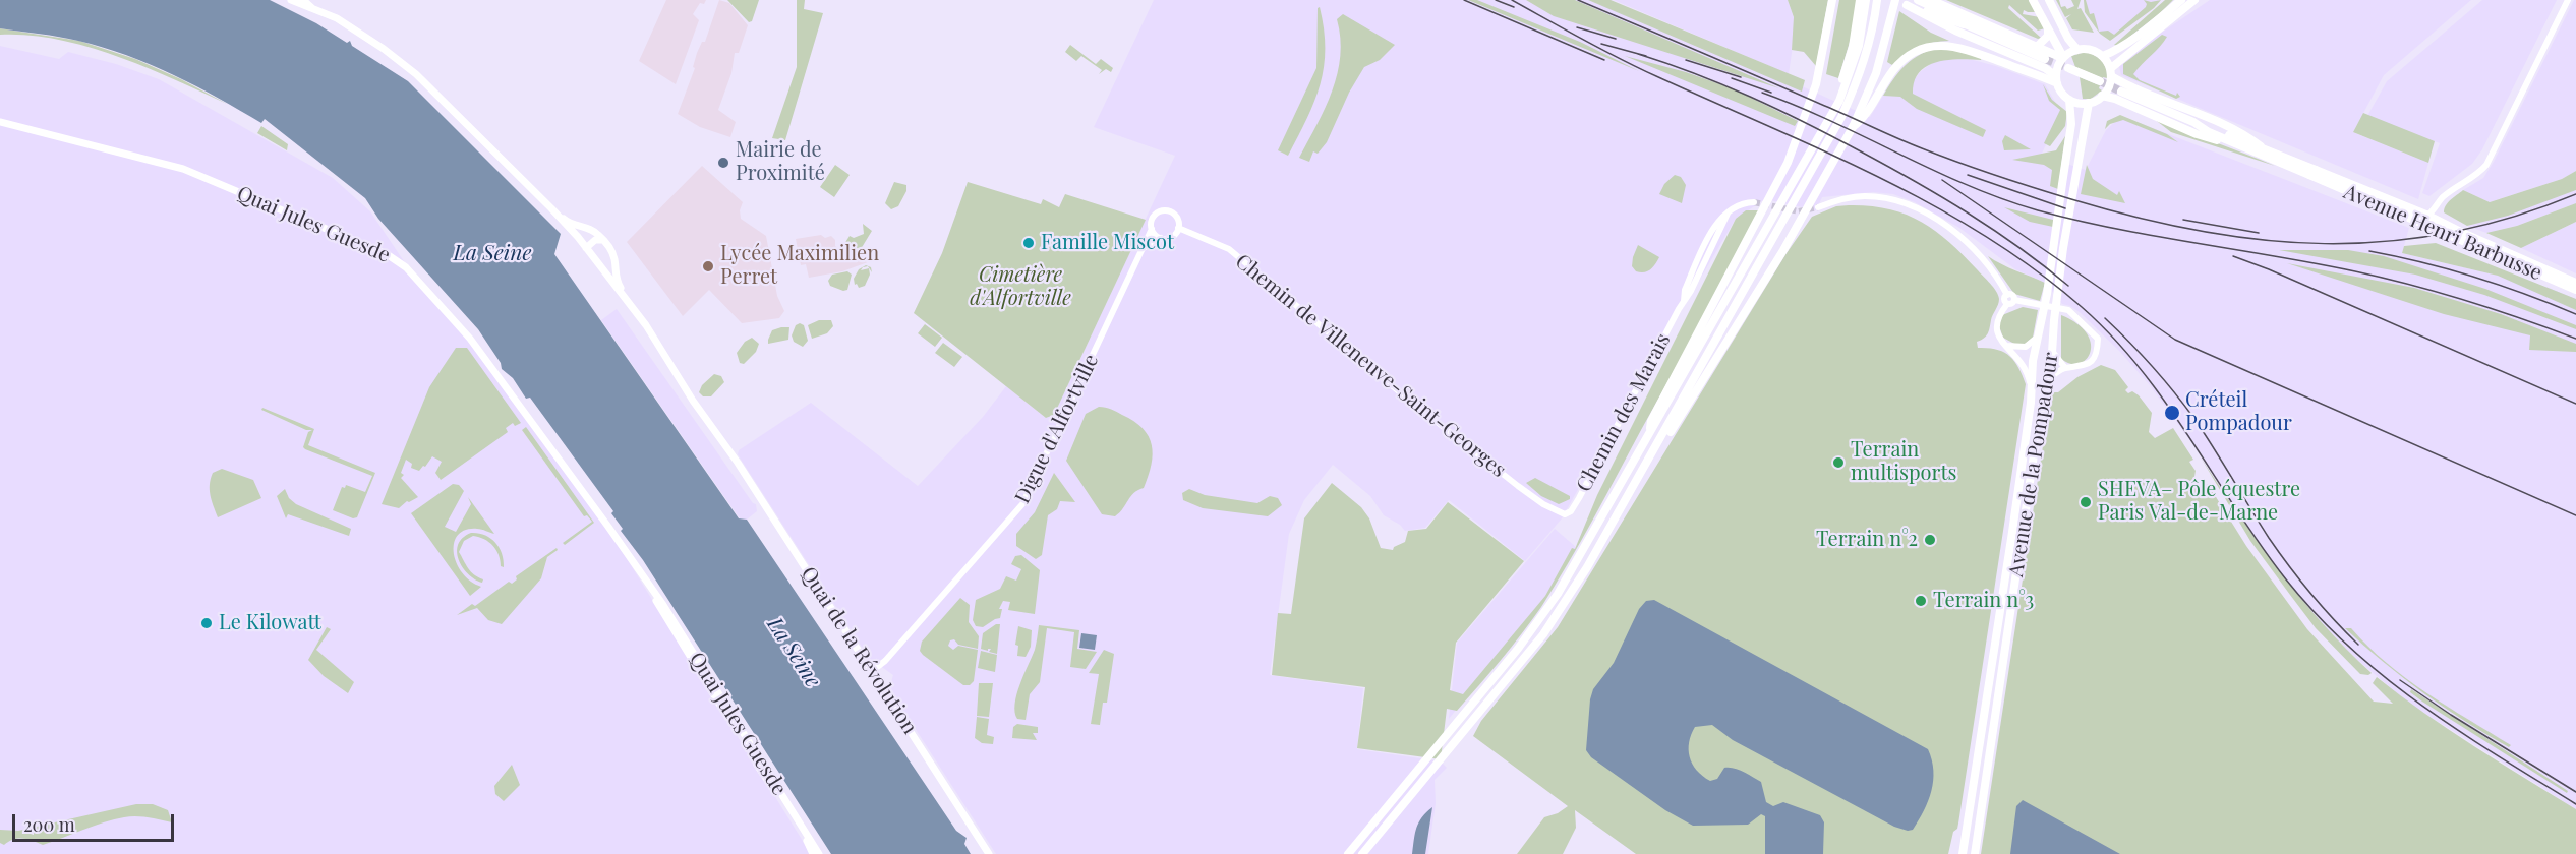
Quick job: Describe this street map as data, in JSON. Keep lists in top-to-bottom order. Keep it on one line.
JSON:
{"streets":{"main road":["Quai Jules Guesde","Avenue Henri Barbusse","Avenue de la Pompadour","Quai de la Révolution"],"street":["Chemin de Villeneuve-Saint-Georges","Chemin des Marais","Digue d'Alfortville"]},"crossings":[["Chemin de Villeneuve-Saint-Georges","Chemin des Marais"],["Chemin de Villeneuve-Saint-Georges","Digue d'Alfortville"],["Digue d'Alfortville","Quai de la Révolution"]],"water":["La Seine"],"parks":["Cimetière d'Alfortville"],"places":["Mairie de Proximité","Famille Miscot","Lycée Maximilien Perret","Créteil Pompadour","Terrain multisports","SHEVA– Pôle équestre Paris Val-de-Marne","Terrain n°2","Terrain n°3","Le Kilowatt"],"scale_bar":"200 m"}
